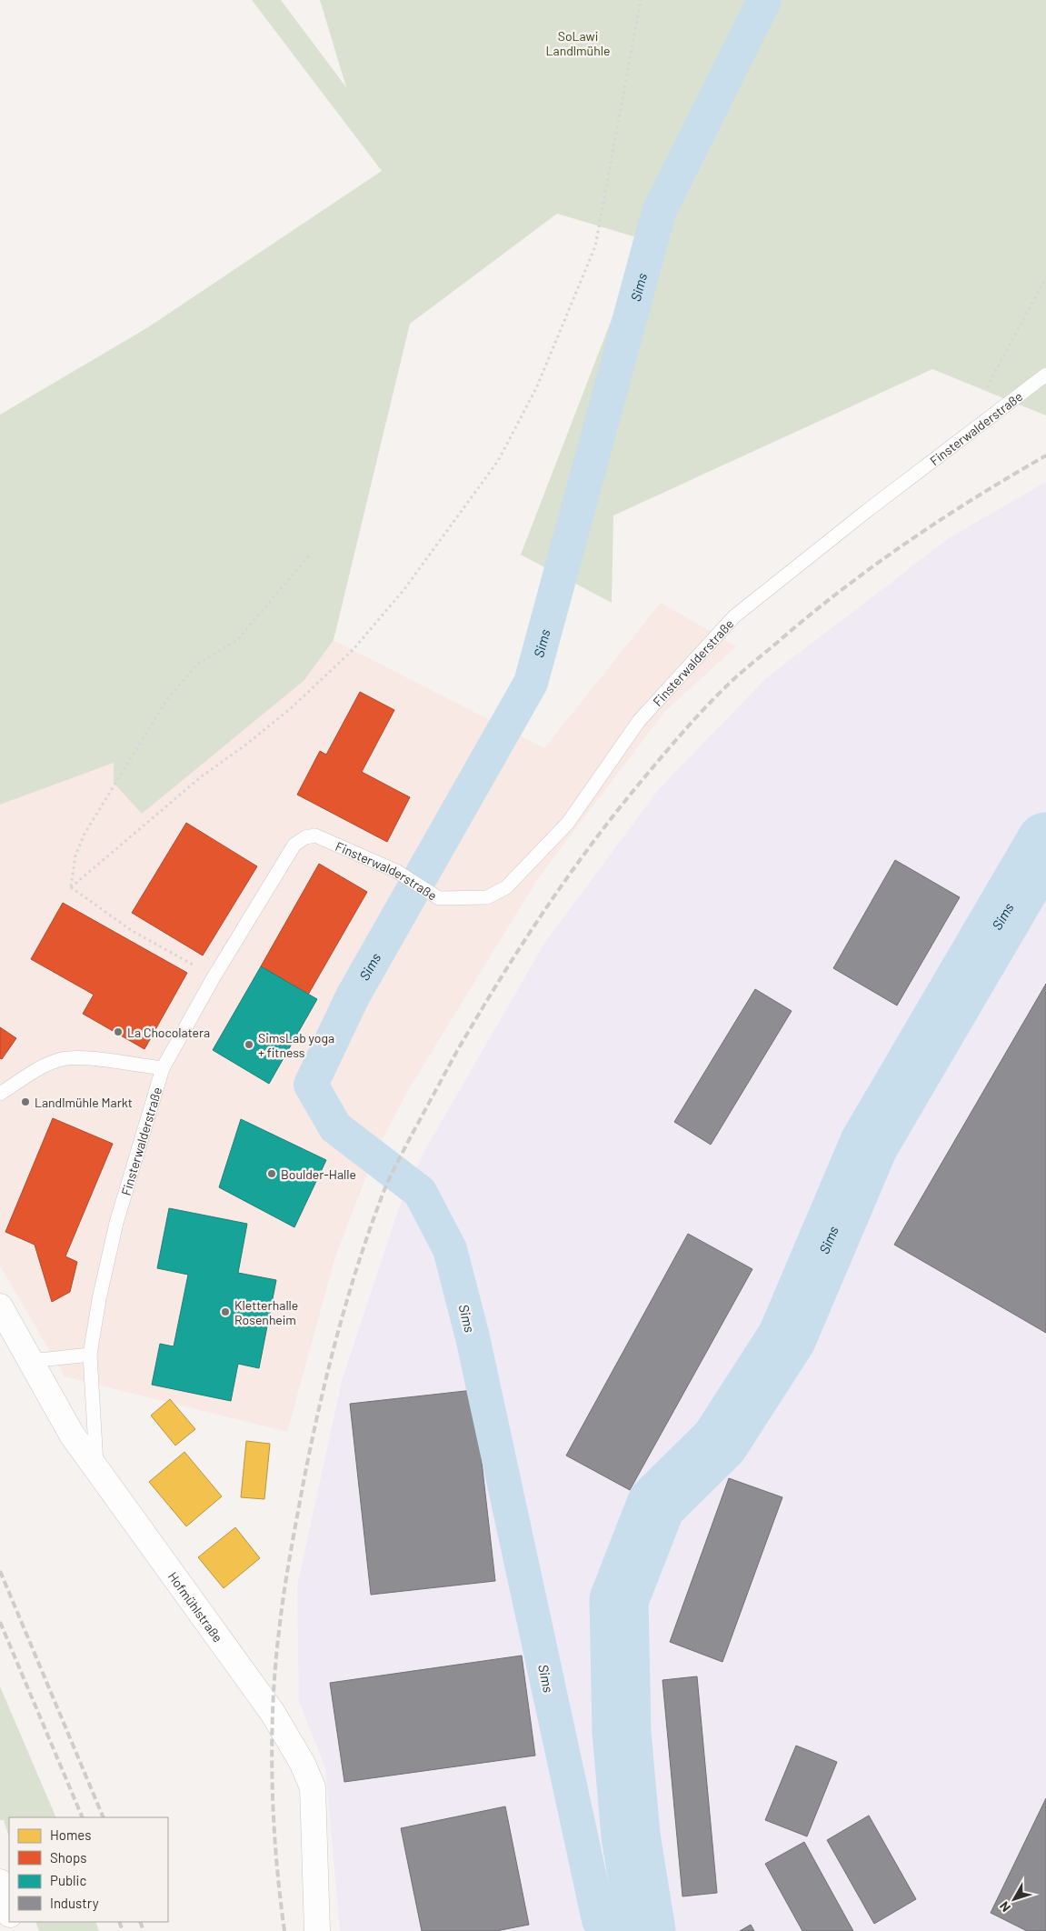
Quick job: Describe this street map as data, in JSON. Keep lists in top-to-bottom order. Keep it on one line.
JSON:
{"streets":{"street":["Hofmühlstraße"],"lane":["Finsterwalderstraße"]},"crossings":[["Finsterwalderstraße","Hofmühlstraße"]],"water":["Sims"],"parks":["SoLawi Landlmühle"],"places":["La Chocolatera","SimsLab yoga + fitness","Landlmühle Markt","Boulder-Halle","Kletterhalle Rosenheim"],"legend":["Homes","Shops","Public","Industry"],"north":"bottom left"}
